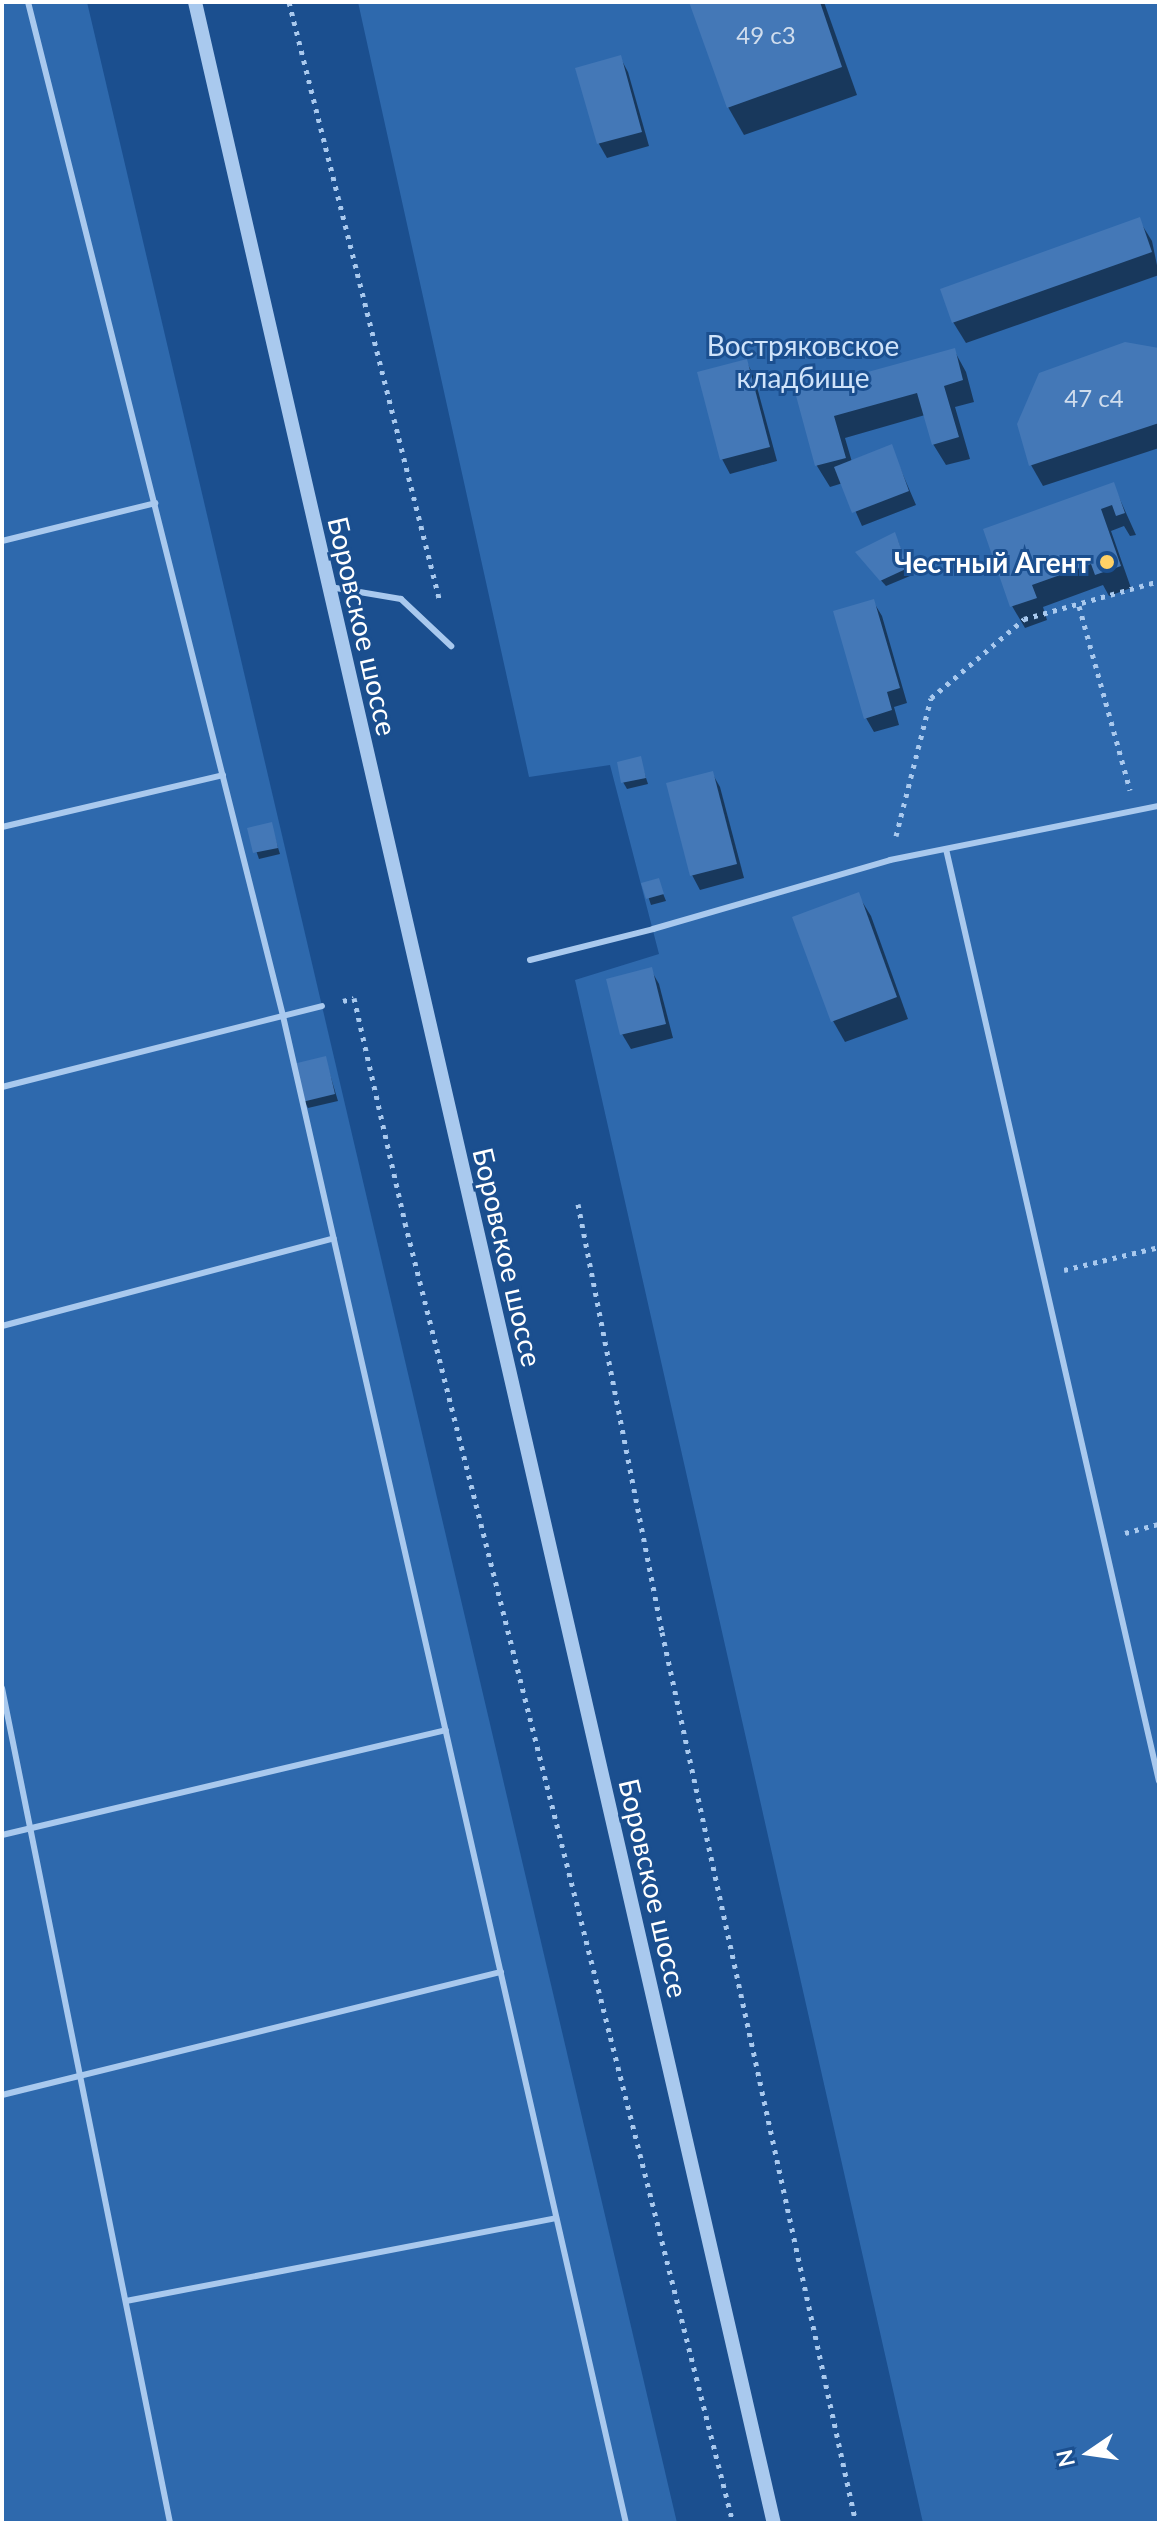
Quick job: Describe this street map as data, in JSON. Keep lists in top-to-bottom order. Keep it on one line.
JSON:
{"streets":{"street":["Боровское шоссе"]},"parks":["Востряковское кладбище"],"places":["Честный Агент"],"house_numbers":["49 с3","47 с4"],"north":"left"}
